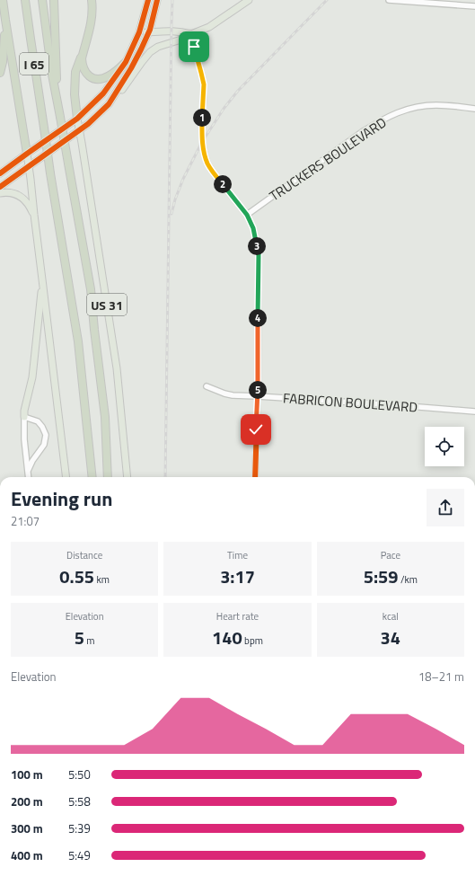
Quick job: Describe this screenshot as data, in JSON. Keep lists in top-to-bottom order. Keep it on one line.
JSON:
{"streets":{"highway":["I 65"],"main road":["US 31"],"street":["TRUCKERS BOULEVARD","FABRICON BOULEVARD"]},"page":{"pins":["1","2","3","4","5"],"heading":["Evening run","21:07"],"stats":[["Distance","0.55 km"],["Time","3:17"],["Pace","5:59 /km"],["Elevation","5 m"],["Heart rate","140 bpm"],["kcal","34"]],"chart":["Elevation","18–21 m"],"list":[{"name":"100 m","note":"5:50"},{"name":"200 m","note":"5:58"},{"name":"300 m","note":"5:39"},{"name":"400 m","note":"5:49"}]}}
